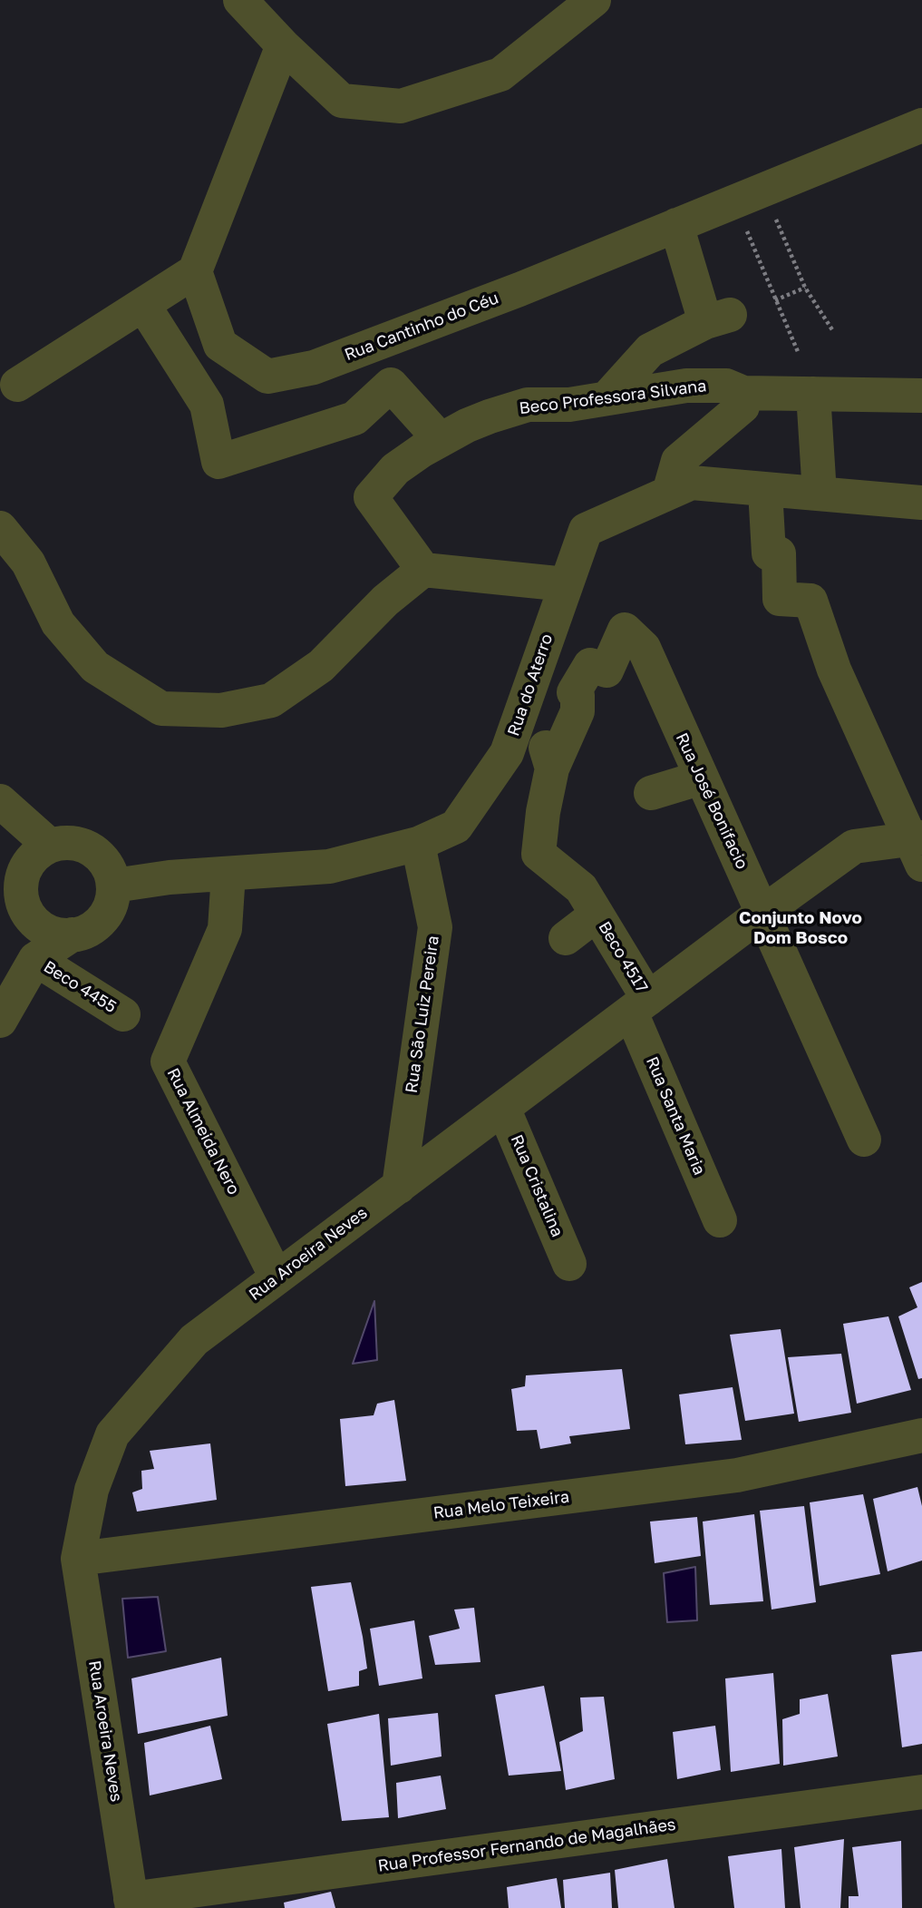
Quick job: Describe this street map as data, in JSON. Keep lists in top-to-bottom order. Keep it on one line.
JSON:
{"streets":{"street":["Rua Cantinho do Céu","Beco Professora Silvana","Rua do Aterro","Rua José Bonifacio","Beco 4517","Beco 4455","Rua São Luiz Pereira","Rua Santa Maria","Rua Almeida Nero","Rua Cristalina","Rua Aroeira Neves","Rua Melo Teixeira","Rua Professor Fernando de Magalhães"]},"crossings":[["Rua do Aterro","Beco 4517"],["Rua do Aterro","Rua São Luiz Pereira"],["Rua do Aterro","Rua Almeida Nero"],["Rua José Bonifacio","Beco 4517"],["Rua José Bonifacio","Rua Aroeira Neves"],["Beco 4517","Rua Santa Maria"],["Beco 4517","Rua Aroeira Neves"],["Rua São Luiz Pereira","Rua Aroeira Neves"],["Rua Santa Maria","Rua Aroeira Neves"],["Rua Almeida Nero","Rua Aroeira Neves"],["Rua Cristalina","Rua Aroeira Neves"],["Rua Aroeira Neves","Rua Melo Teixeira"],["Rua Aroeira Neves","Rua Professor Fernando de Magalhães"]],"districts":["Conjunto Novo Dom Bosco"]}
